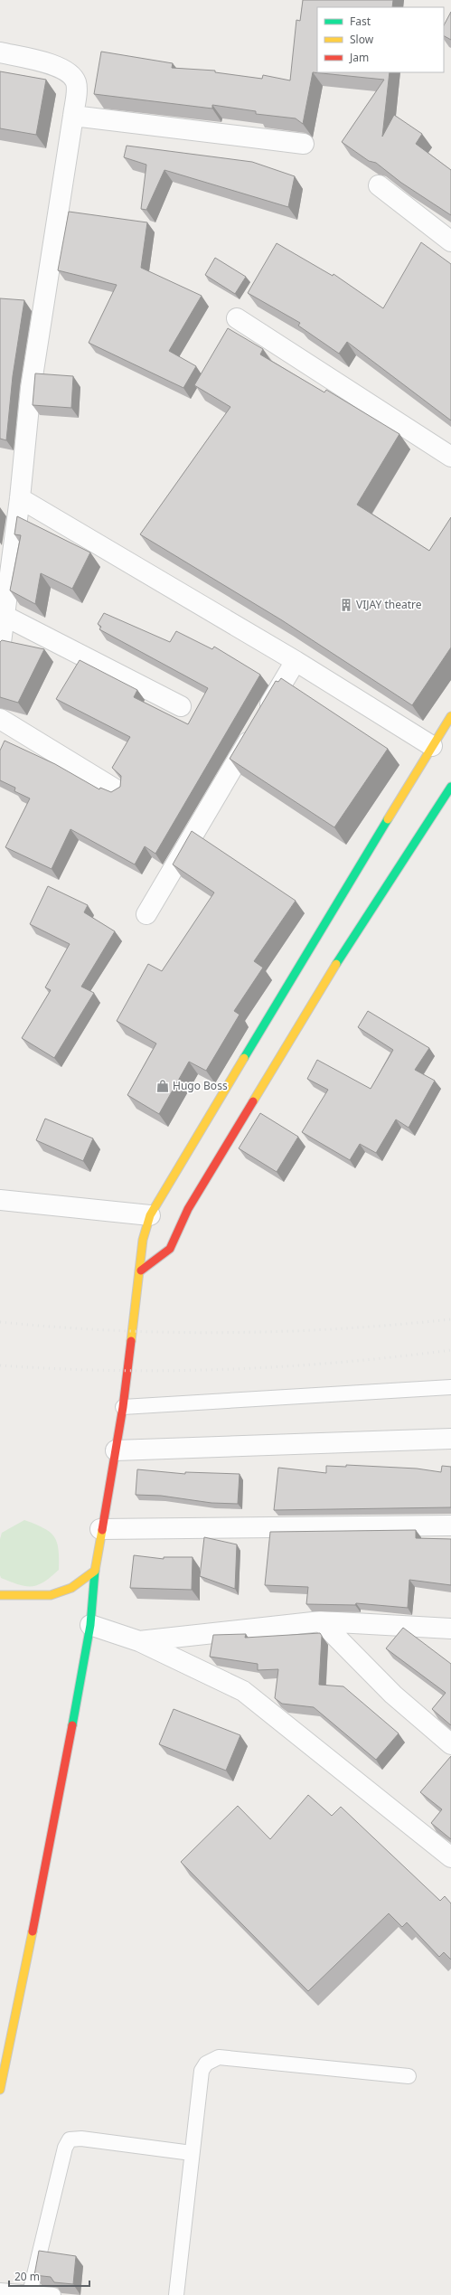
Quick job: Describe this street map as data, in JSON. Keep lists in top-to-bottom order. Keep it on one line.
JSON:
{"places":{"building":["VIJAY theatre"],"shop":["Hugo Boss"]},"legend":["Fast","Slow","Jam"],"scale_bar":"20 m"}
